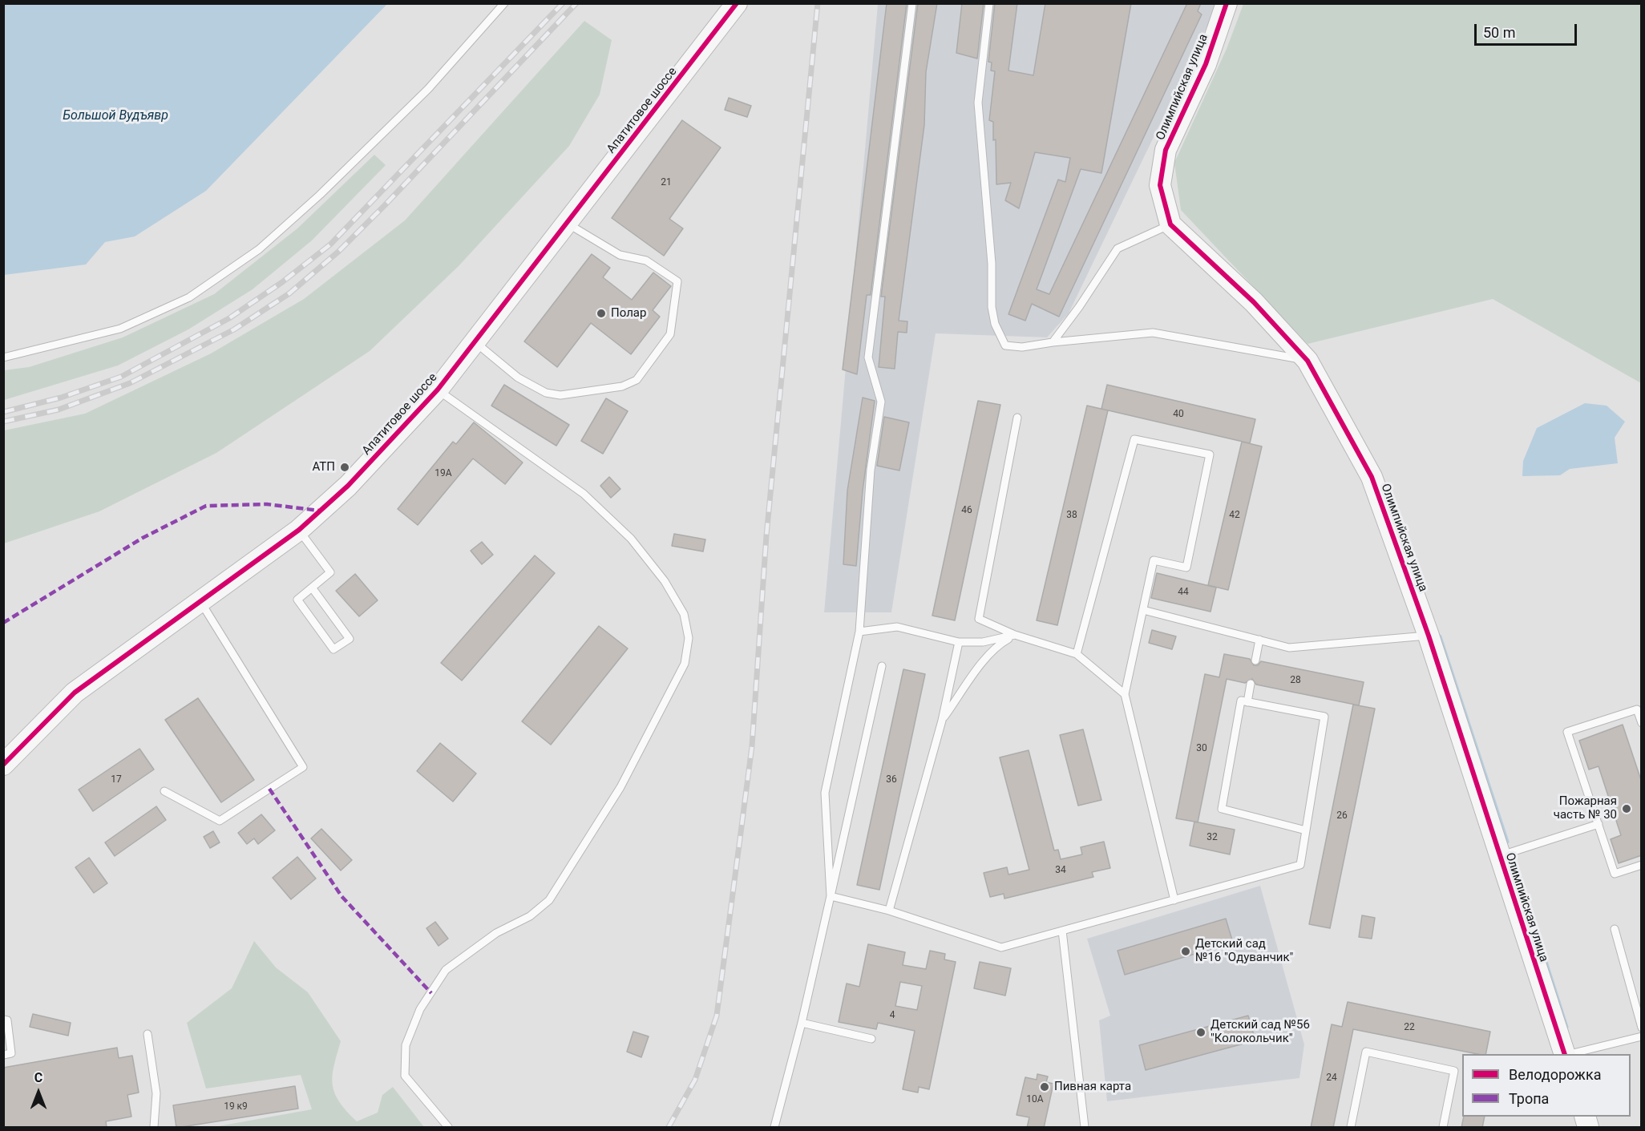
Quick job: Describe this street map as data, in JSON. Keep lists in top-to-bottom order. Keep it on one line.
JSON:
{"streets":{"street":["Олимпийская улица","Апатитовое шоссе"]},"water":["Большой Вудъявр"],"places":["Полар","АТП","Пожарная часть № 30","Детский сад №16 \"Одуванчик\"","Детский сад №56 \"Колокольчик\"","Пивная карта"],"house_numbers":["21","40","19А","46","38","42","44","28","30","17","36","26","32","34","4","22","24","10А","19 к9"],"legend":["Велодорожка","Тропа"],"scale_bar":"50 m","north":"top"}
